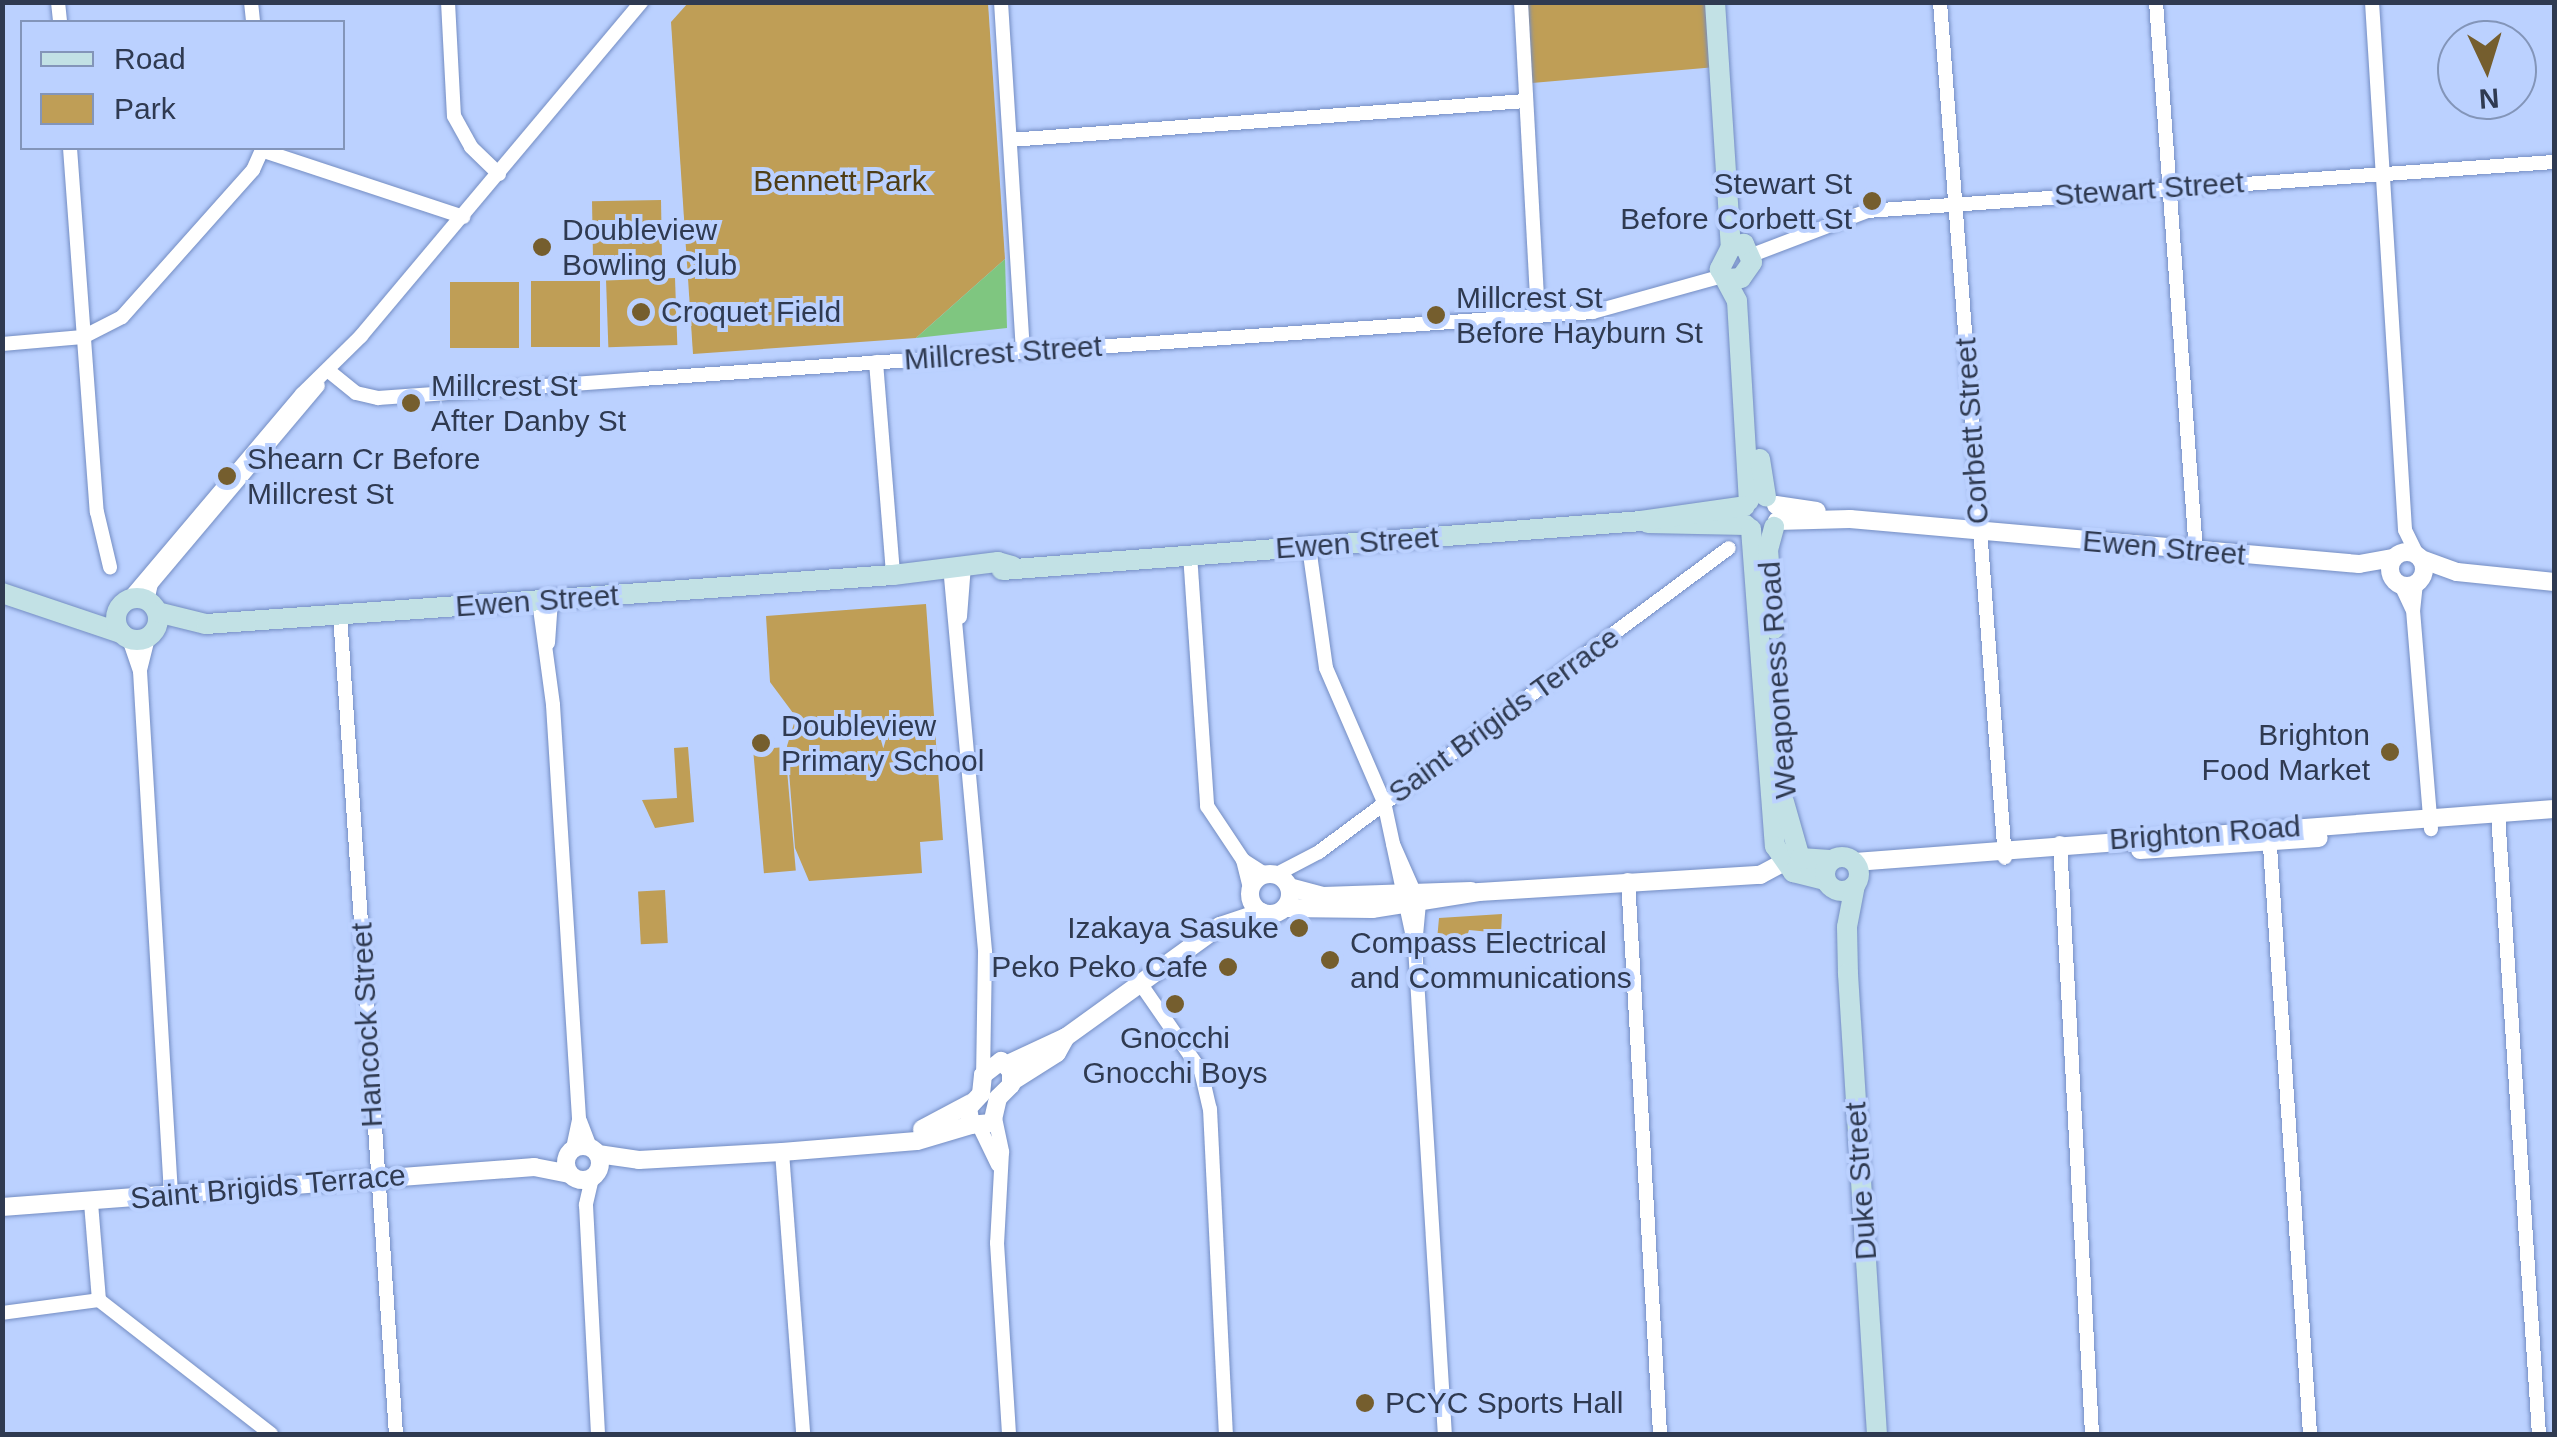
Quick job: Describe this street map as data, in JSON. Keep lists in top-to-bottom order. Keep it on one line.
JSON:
{"streets":{"main road":["Ewen Street","Weaponess Road","Duke Street"],"street":["Stewart Street","Millcrest Street","Corbett Street","Saint Brigids Terrace","Brighton Road","Hancock Street"]},"crossings":[["Stewart Street","Millcrest Street"],["Stewart Street","Corbett Street"],["Stewart Street","Weaponess Road"],["Millcrest Street","Weaponess Road"],["Corbett Street","Ewen Street"],["Corbett Street","Brighton Road"],["Ewen Street","Weaponess Road"],["Ewen Street","Hancock Street"],["Saint Brigids Terrace","Hancock Street"],["Brighton Road","Duke Street"]],"parks":["Bennett Park"],"places":["Stewart St Before Corbett St","Doubleview Bowling Club","Croquet Field","Millcrest St Before Hayburn St","Millcrest St After Danby St","Shearn Cr Before Millcrest St","Doubleview Primary School","Brighton Food Market","Izakaya Sasuke","Compass Electrical and Communications","Peko Peko Cafe","Gnocchi Gnocchi Boys","PCYC Sports Hall"],"legend":["Road","Park"],"north":"bottom"}
